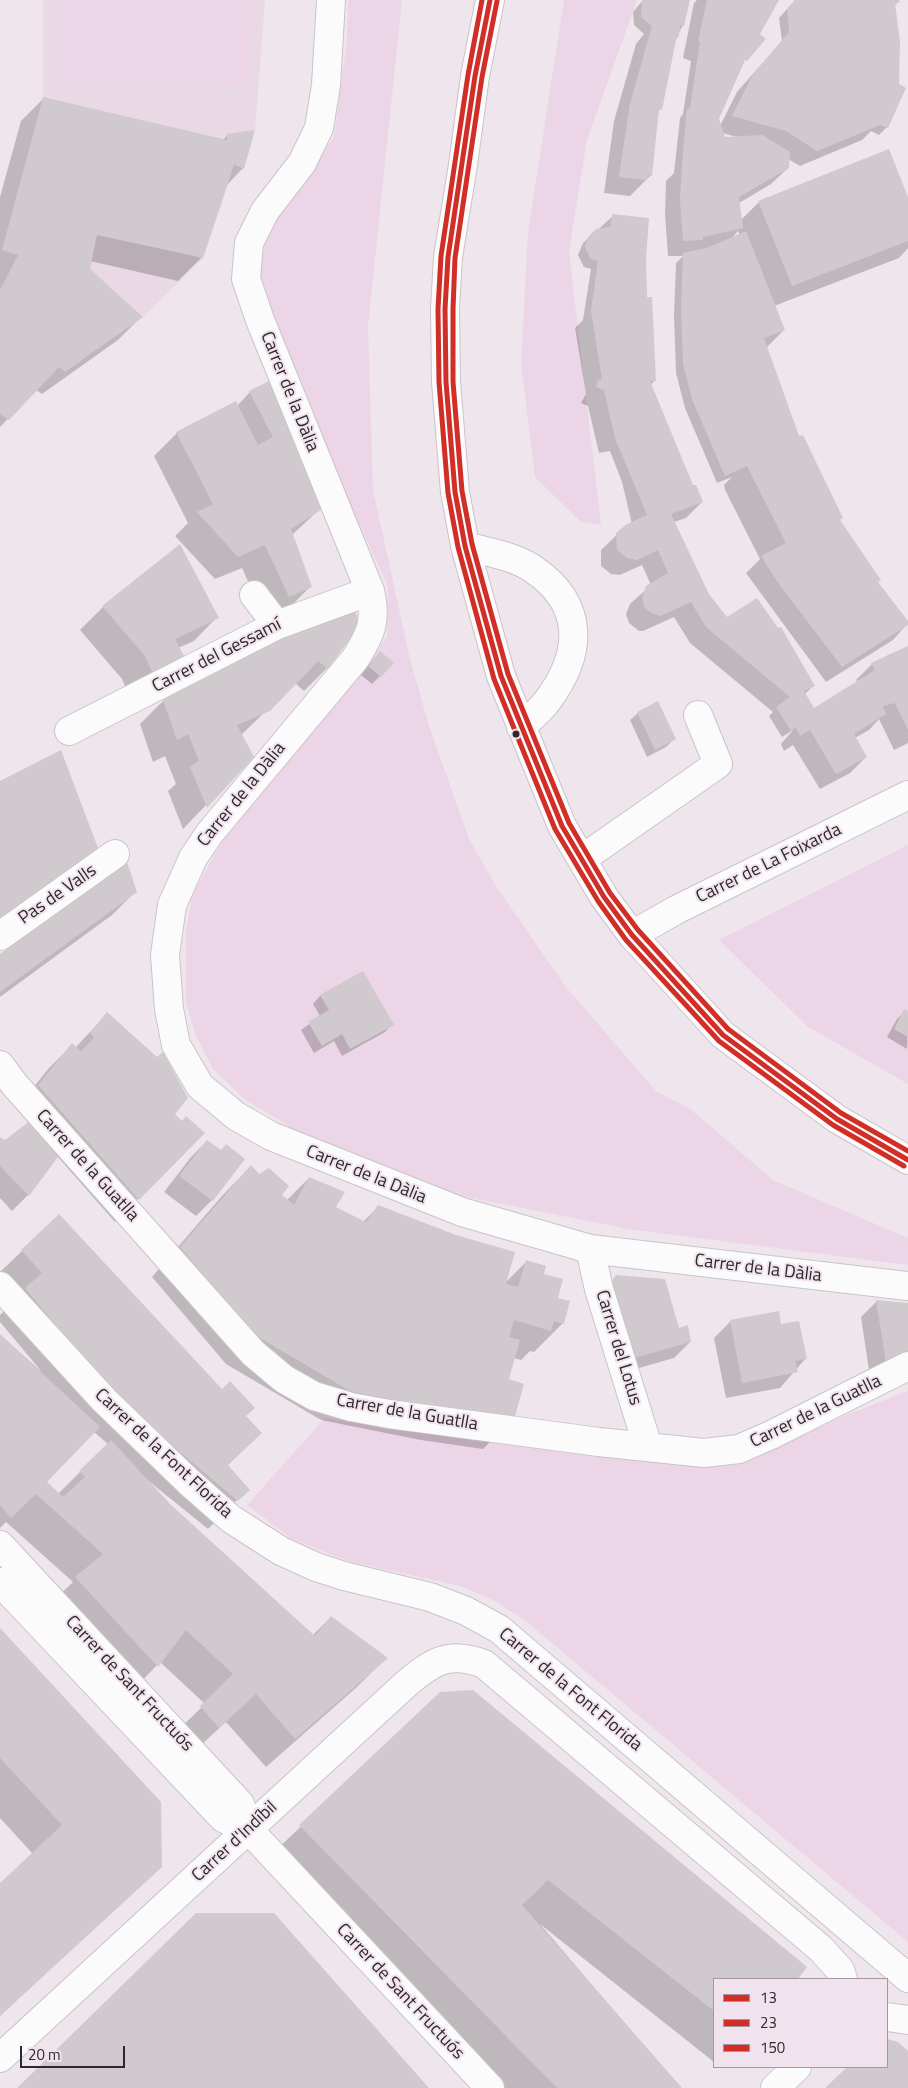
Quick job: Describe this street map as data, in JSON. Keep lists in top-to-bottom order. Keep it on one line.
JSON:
{"streets":{"street":["Carrer de la Dàlia","Carrer del Gessamí","Carrer de La Foixarda","Pas de Valls","Carrer de la Guatlla","Carrer del Lotus","Carrer de la Font Florida","Carrer de Sant Fructuós","Carrer d'Indíbil"]},"crossings":[["Carrer de la Dàlia","Carrer del Gessamí"],["Carrer de la Dàlia","Carrer del Lotus"],["Carrer de la Guatlla","Carrer del Lotus"],["Carrer de la Font Florida","Carrer d'Indíbil"],["Carrer de Sant Fructuós","Carrer d'Indíbil"]],"lines":["transit line 13","transit line 23","transit line 150"],"legend":["13","23","150"],"scale_bar":"20 m"}
